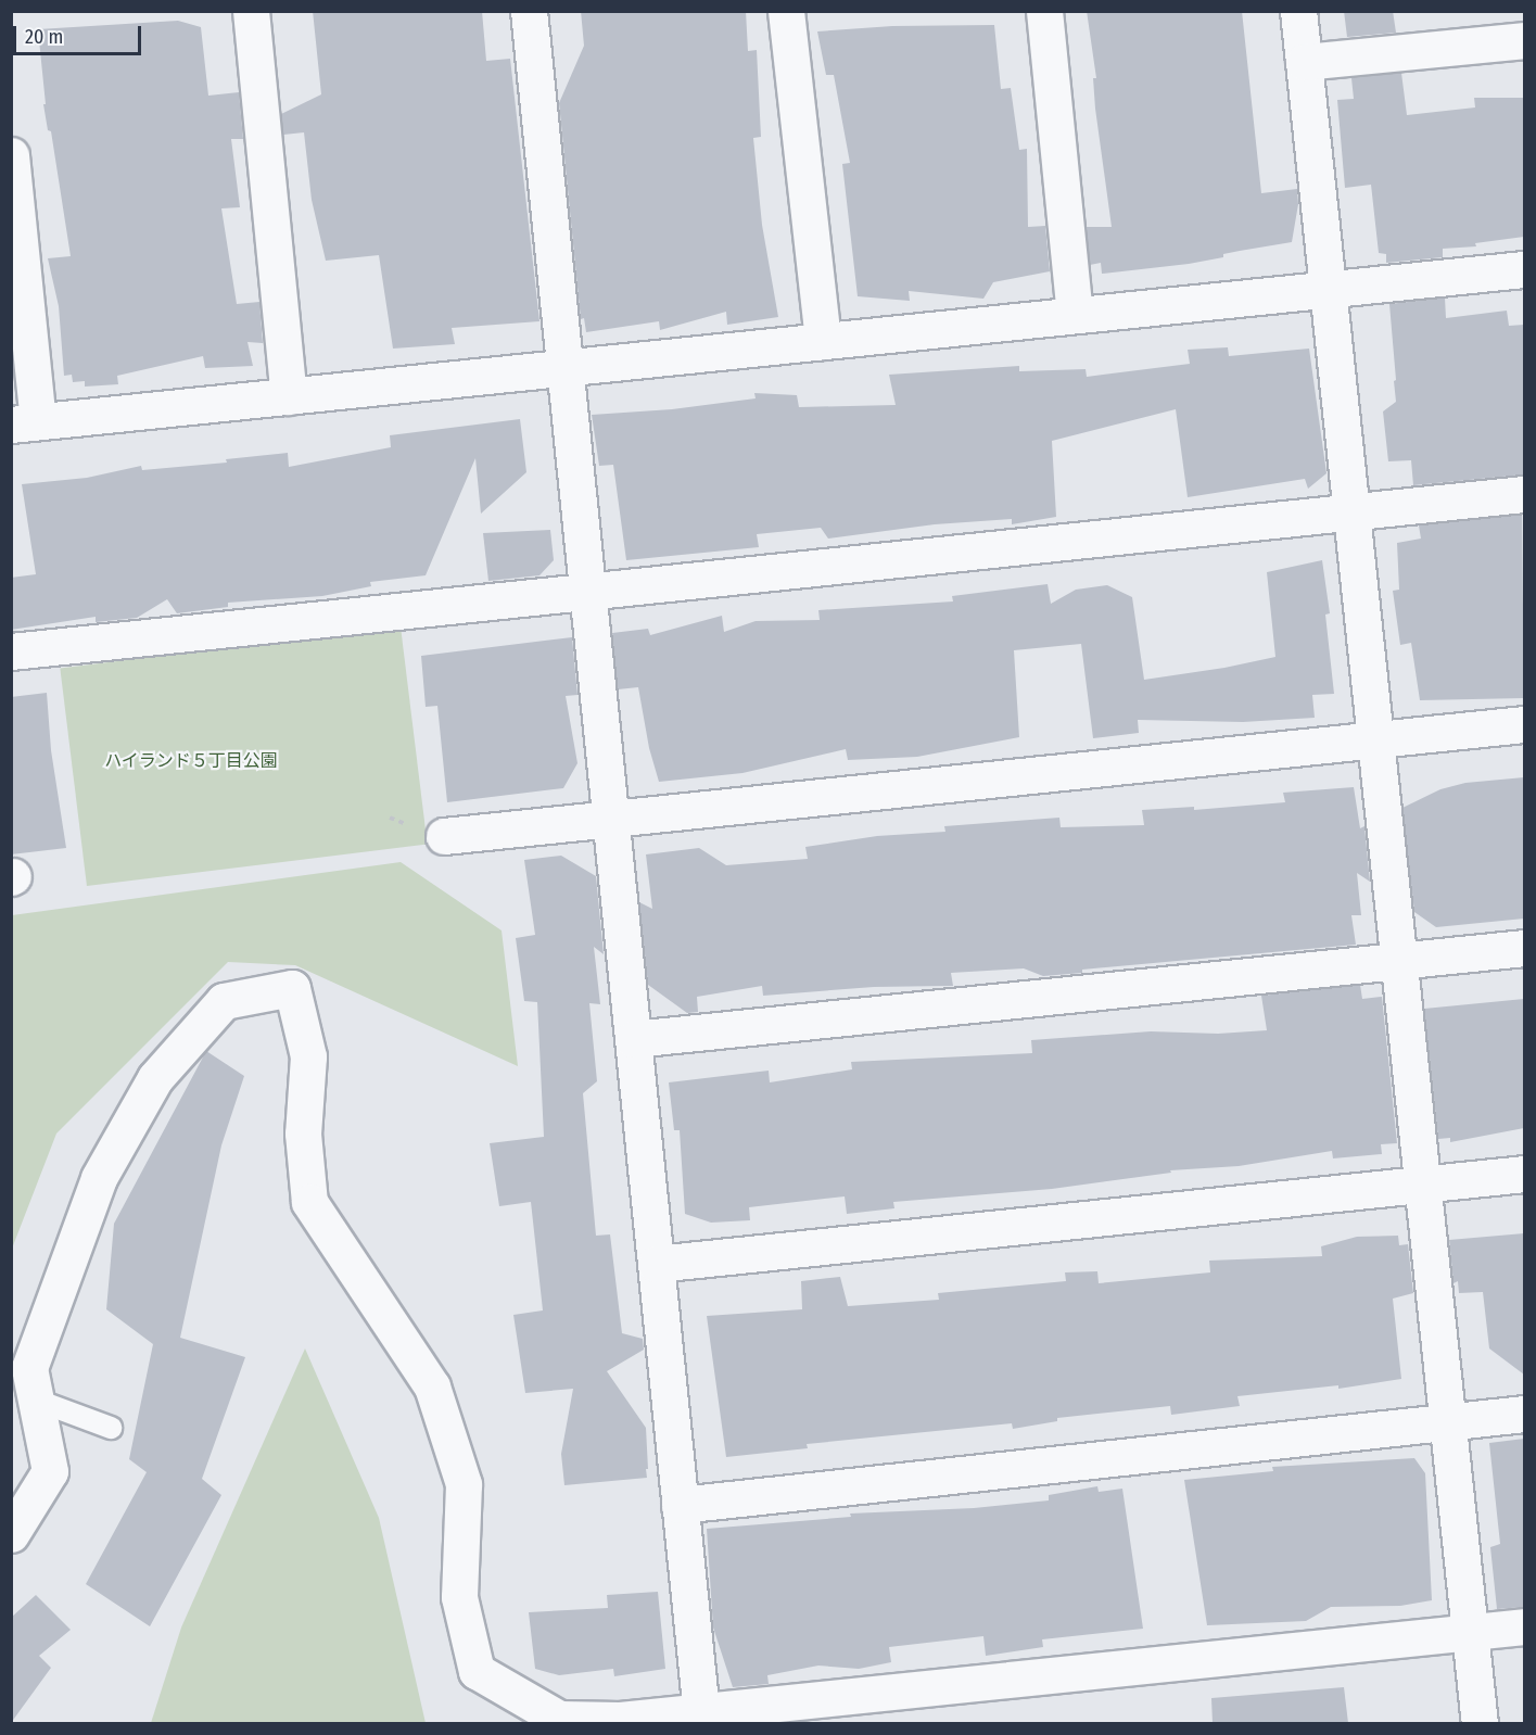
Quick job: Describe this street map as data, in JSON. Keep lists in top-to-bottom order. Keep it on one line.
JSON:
{"parks":["ハイランド５丁目公園"],"scale_bar":"20 m"}
